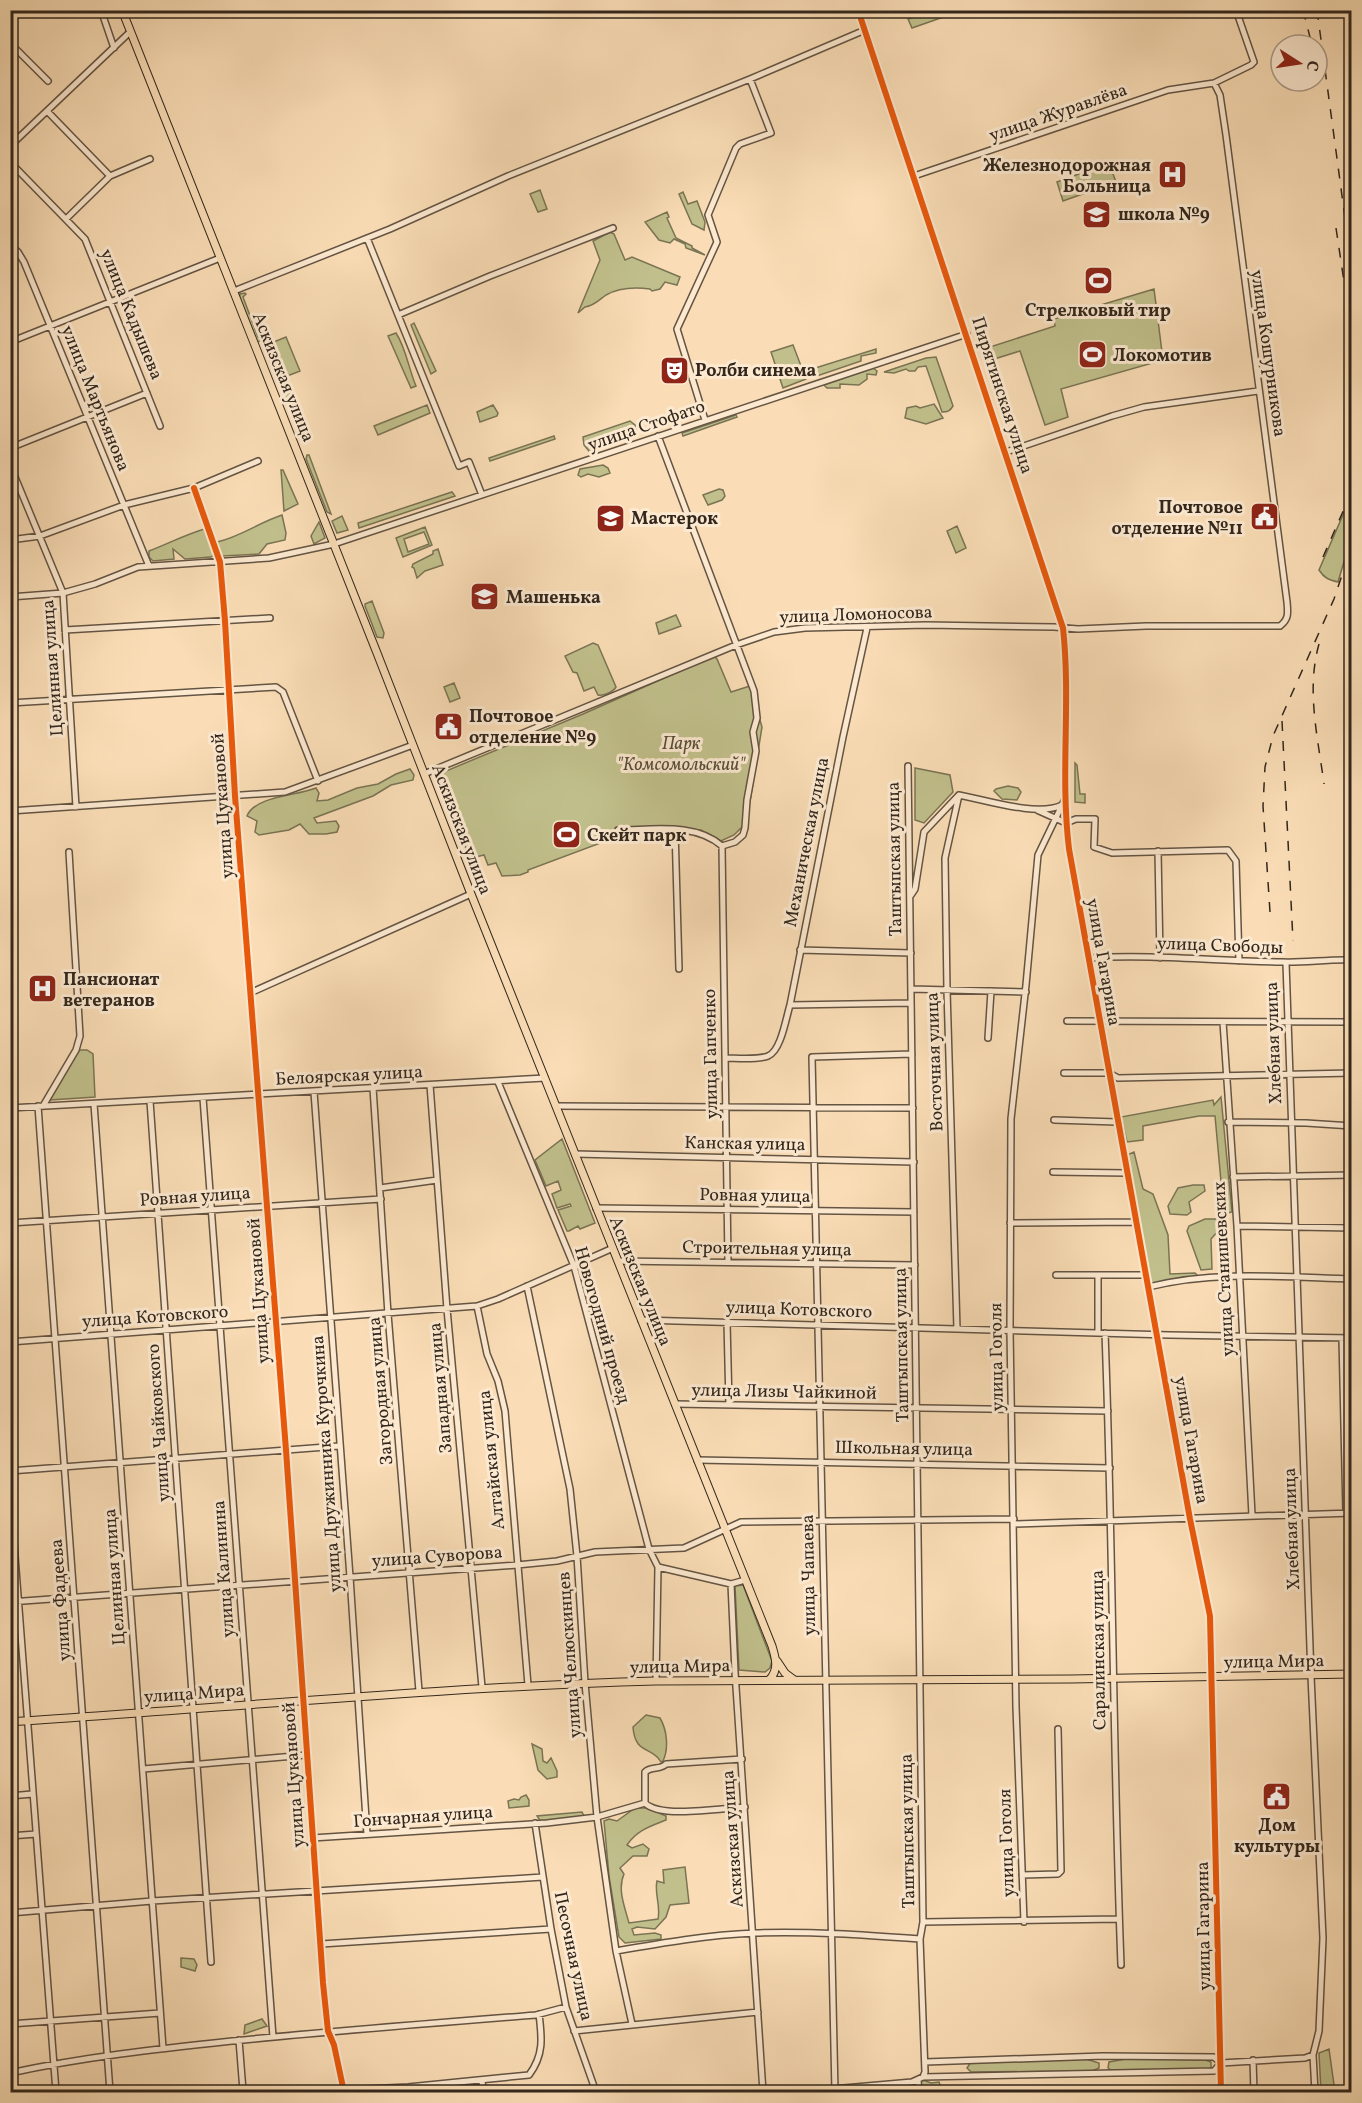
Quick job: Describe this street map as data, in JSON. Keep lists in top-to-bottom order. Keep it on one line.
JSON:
{"streets":{"main road":["Аскизская улица","улица Мира"],"street":["улица Журавлёва","улица Кадышева","улица Кошурникова","Пирятинская улица","улица Мартьянова","улица Стофато","улица Ломоносова","Целинная улица","улица Цукановой","Механическая улица","Таштыпская улица","улица Свободы","улица Гагарина","Хлебная улица","улица Гапченко","Восточная улица","Белоярская улица","Канская улица","Ровная улица","Строительная улица","улица Станишевских","улица Котовского","Новогодний проезд","улица Гоголя","Западная улица","Загородная улица","улица Лизы Чайкиной","улица Чайковского","Школьная улица","Алтайская улица","улица Дружинника Курочкина","улица Суворова","улица Калинина","улица Чапаева","улица Фадеева","Саралинская улица","улица Челюскинцев","Гончарная улица","Песочная улица"]},"crossings":[["улица Журавлёва","улица Кошурникова"],["улица Журавлёва","Пирятинская улица"],["улица Кошурникова","улица Ломоносова"],["Аскизская улица","улица Стофато"],["Аскизская улица","улица Ломоносова"],["Аскизская улица","Белоярская улица"],["Аскизская улица","Канская улица"],["Аскизская улица","Ровная улица"],["Аскизская улица","Строительная улица"],["Аскизская улица","улица Котовского"],["Аскизская улица","улица Лизы Чайкиной"],["Аскизская улица","Школьная улица"],["Аскизская улица","улица Суворова"],["Аскизская улица","улица Мира"],["Пирятинская улица","улица Стофато"],["Пирятинская улица","улица Ломоносова"],["Пирятинская улица","улица Гагарина"],["Пирятинская улица","улица Гоголя"],["улица Мартьянова","улица Стофато"],["улица Стофато","Целинная улица"],["улица Стофато","улица Цукановой"],["улица Ломоносова","Механическая улица"],["Целинная улица","Белоярская улица"],["Целинная улица","Ровная улица"],["Целинная улица","улица Котовского"],["Целинная улица","улица Суворова"],["Целинная улица","улица Мира"],["улица Цукановой","Белоярская улица"],["улица Цукановой","Ровная улица"],["улица Цукановой","улица Котовского"],["улица Цукановой","улица Суворова"],["улица Цукановой","улица Мира"],["улица Цукановой","Гончарная улица"],["Механическая улица","улица Гапченко"],["Таштыпская улица","Канская улица"],["Таштыпская улица","Ровная улица"],["Таштыпская улица","Строительная улица"],["Таштыпская улица","улица Котовского"],["Таштыпская улица","улица Лизы Чайкиной"],["Таштыпская улица","Школьная улица"],["Таштыпская улица","улица Суворова"],["Таштыпская улица","улица Чапаева"],["Таштыпская улица","улица Мира"],["улица Свободы","улица Гагарина"],["улица Свободы","Хлебная улица"],["улица Гагарина","улица Котовского"],["улица Гагарина","улица Гоголя"],["улица Гагарина","улица Суворова"],["улица Гагарина","улица Мира"],["Хлебная улица","улица Котовского"],["Хлебная улица","улица Суворова"],["Хлебная улица","улица Мира"],["улица Гапченко","Канская улица"],["улица Гапченко","Ровная улица"],["улица Гапченко","Строительная улица"],["Восточная улица","улица Котовского"],["Белоярская улица","Новогодний проезд"],["Белоярская улица","Западная улица"],["Белоярская улица","Загородная улица"],["Белоярская улица","улица Чайковского"],["Белоярская улица","улица Дружинника Курочкина"],["Белоярская улица","улица Калинина"],["Белоярская улица","улица Фадеева"],["Канская улица","улица Чапаева"],["Ровная улица","Загородная улица"],["Ровная улица","улица Чайковского"],["Ровная улица","улица Дружинника Курочкина"],["Ровная улица","улица Калинина"],["Ровная улица","улица Чапаева"],["Ровная улица","улица Фадеева"],["Строительная улица","улица Чапаева"],["улица Станишевских","улица Котовского"],["улица Станишевских","улица Суворова"],["улица Котовского","Новогодний проезд"],["улица Котовского","улица Гоголя"],["улица Котовского","Западная улица"],["улица Котовского","Загородная улица"],["улица Котовского","улица Чайковского"],["улица Котовского","Алтайская улица"],["улица Котовского","улица Дружинника Курочкина"],["улица Котовского","улица Калинина"],["улица Котовского","улица Чапаева"],["улица Котовского","улица Фадеева"],["улица Котовского","Саралинская улица"],["улица Котовского","улица Челюскинцев"],["Новогодний проезд","улица Суворова"],["улица Гоголя","улица Лизы Чайкиной"],["улица Гоголя","Школьная улица"],["улица Гоголя","улица Суворова"],["улица Гоголя","улица Мира"],["Западная улица","улица Суворова"],["Западная улица","улица Мира"],["Загородная улица","улица Суворова"],["Загородная улица","улица Мира"],["улица Лизы Чайкиной","улица Чапаева"],["улица Лизы Чайкиной","Саралинская улица"],["улица Чайковского","улица Суворова"],["улица Чайковского","улица Мира"],["Школьная улица","улица Чапаева"],["Школьная улица","Саралинская улица"],["Алтайская улица","улица Суворова"],["Алтайская улица","улица Мира"],["улица Дружинника Курочкина","улица Суворова"],["улица Дружинника Курочкина","улица Мира"],["улица Дружинника Курочкина","Гончарная улица"],["улица Суворова","улица Калинина"],["улица Суворова","улица Чапаева"],["улица Суворова","улица Фадеева"],["улица Суворова","Саралинская улица"],["улица Суворова","улица Челюскинцев"],["улица Калинина","улица Мира"],["улица Чапаева","улица Мира"],["улица Фадеева","улица Мира"],["Саралинская улица","улица Мира"],["улица Челюскинцев","улица Мира"],["улица Челюскинцев","Гончарная улица"],["Гончарная улица","Песочная улица"]],"parks":["Парк \"Комсомольский\""],"places":{"hospital":["Железнодорожная Больница","Пансионат ветеранов"],"school or university":["школа №9","Мастерок","Машенька"],"sports":["Стрелковый тир","Локомотив","Скейт парк"],"theatre":["Ролби синема"],"public building":["Почтовое отделение №11","Почтовое отделение №9","Дом культуры"]},"north":"right"}
